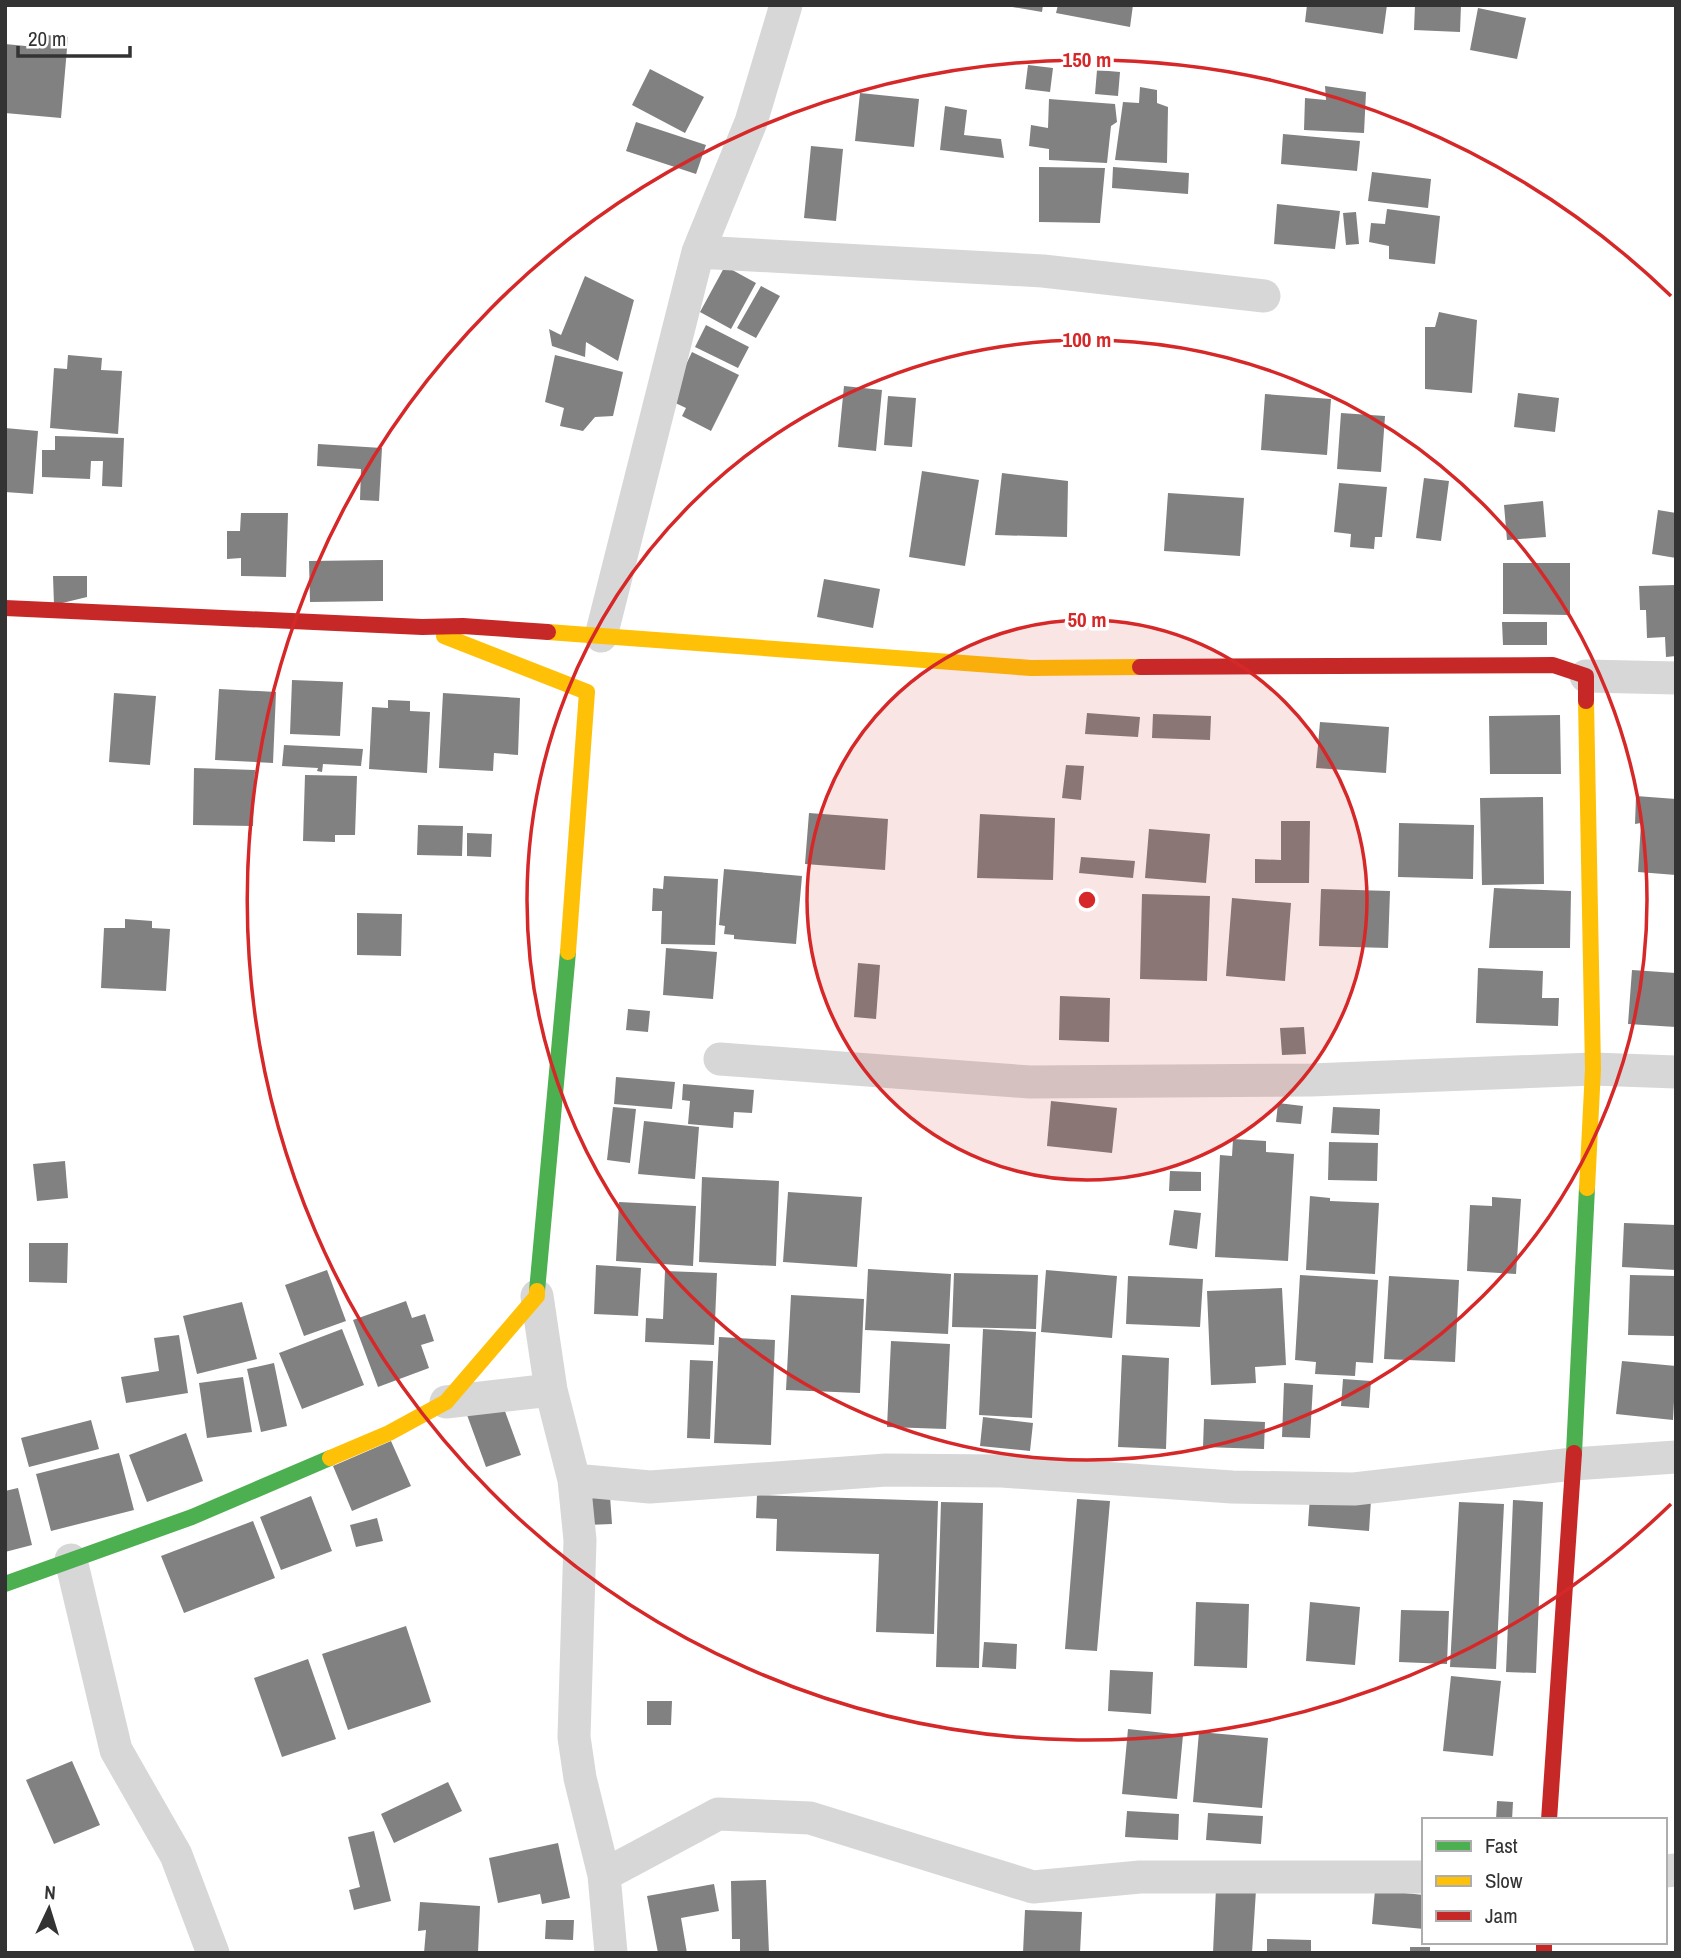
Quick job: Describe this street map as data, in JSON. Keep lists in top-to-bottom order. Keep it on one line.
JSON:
{"legend":["Fast","Slow","Jam"],"scale_bar":"20 m","north":"top","rings":["150 m","100 m","50 m"]}
